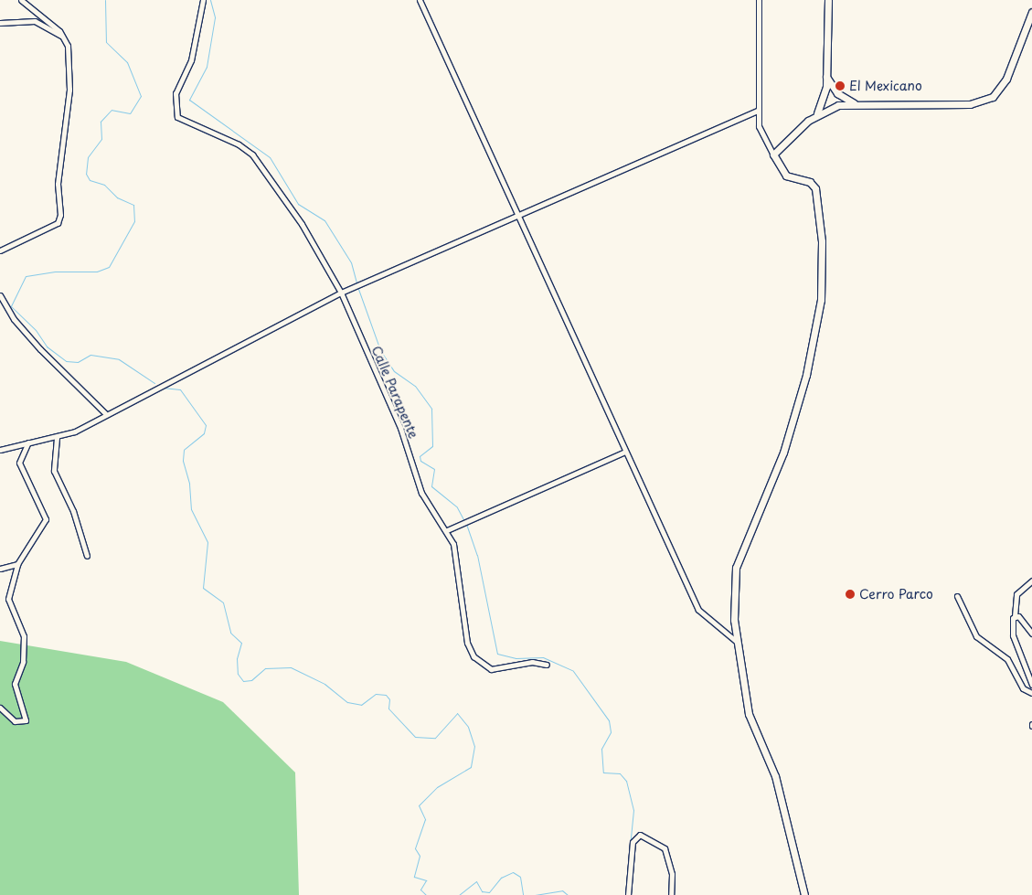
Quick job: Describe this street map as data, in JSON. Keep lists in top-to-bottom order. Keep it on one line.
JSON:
{"streets":{"street":["Calle Parapente"]},"places":["El Mexicano","Cerro Parco"]}
